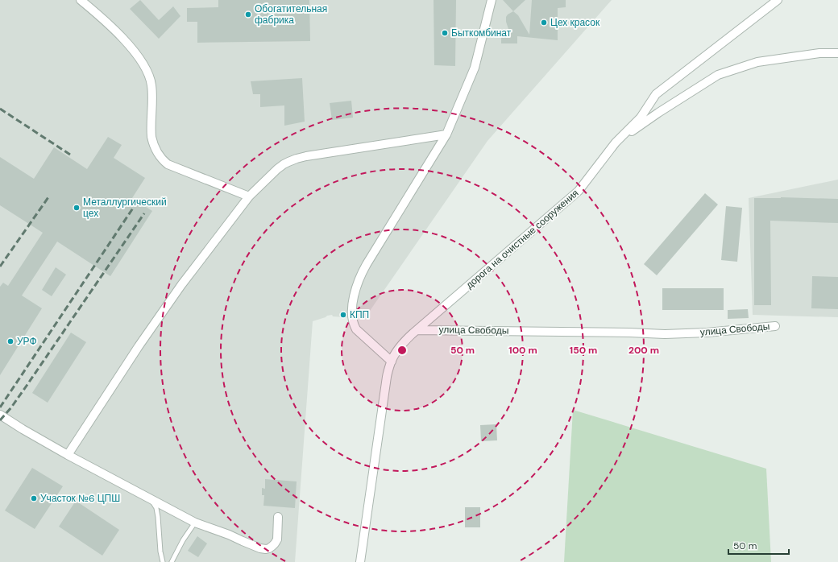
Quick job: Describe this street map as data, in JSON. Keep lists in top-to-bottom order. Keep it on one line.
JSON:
{"streets":{"street":["дорога на очистные сооружения","улица Свободы"]},"crossings":[["дорога на очистные сооружения","улица Свободы"]],"places":["Обогатительная фабрика","Цех красок","Быткомбинат","Металлургический цех","КПП","УРФ","Участок №6 ЦПШ"],"scale_bar":"50 m","rings":["50 m","100 m","150 m","200 m"]}
